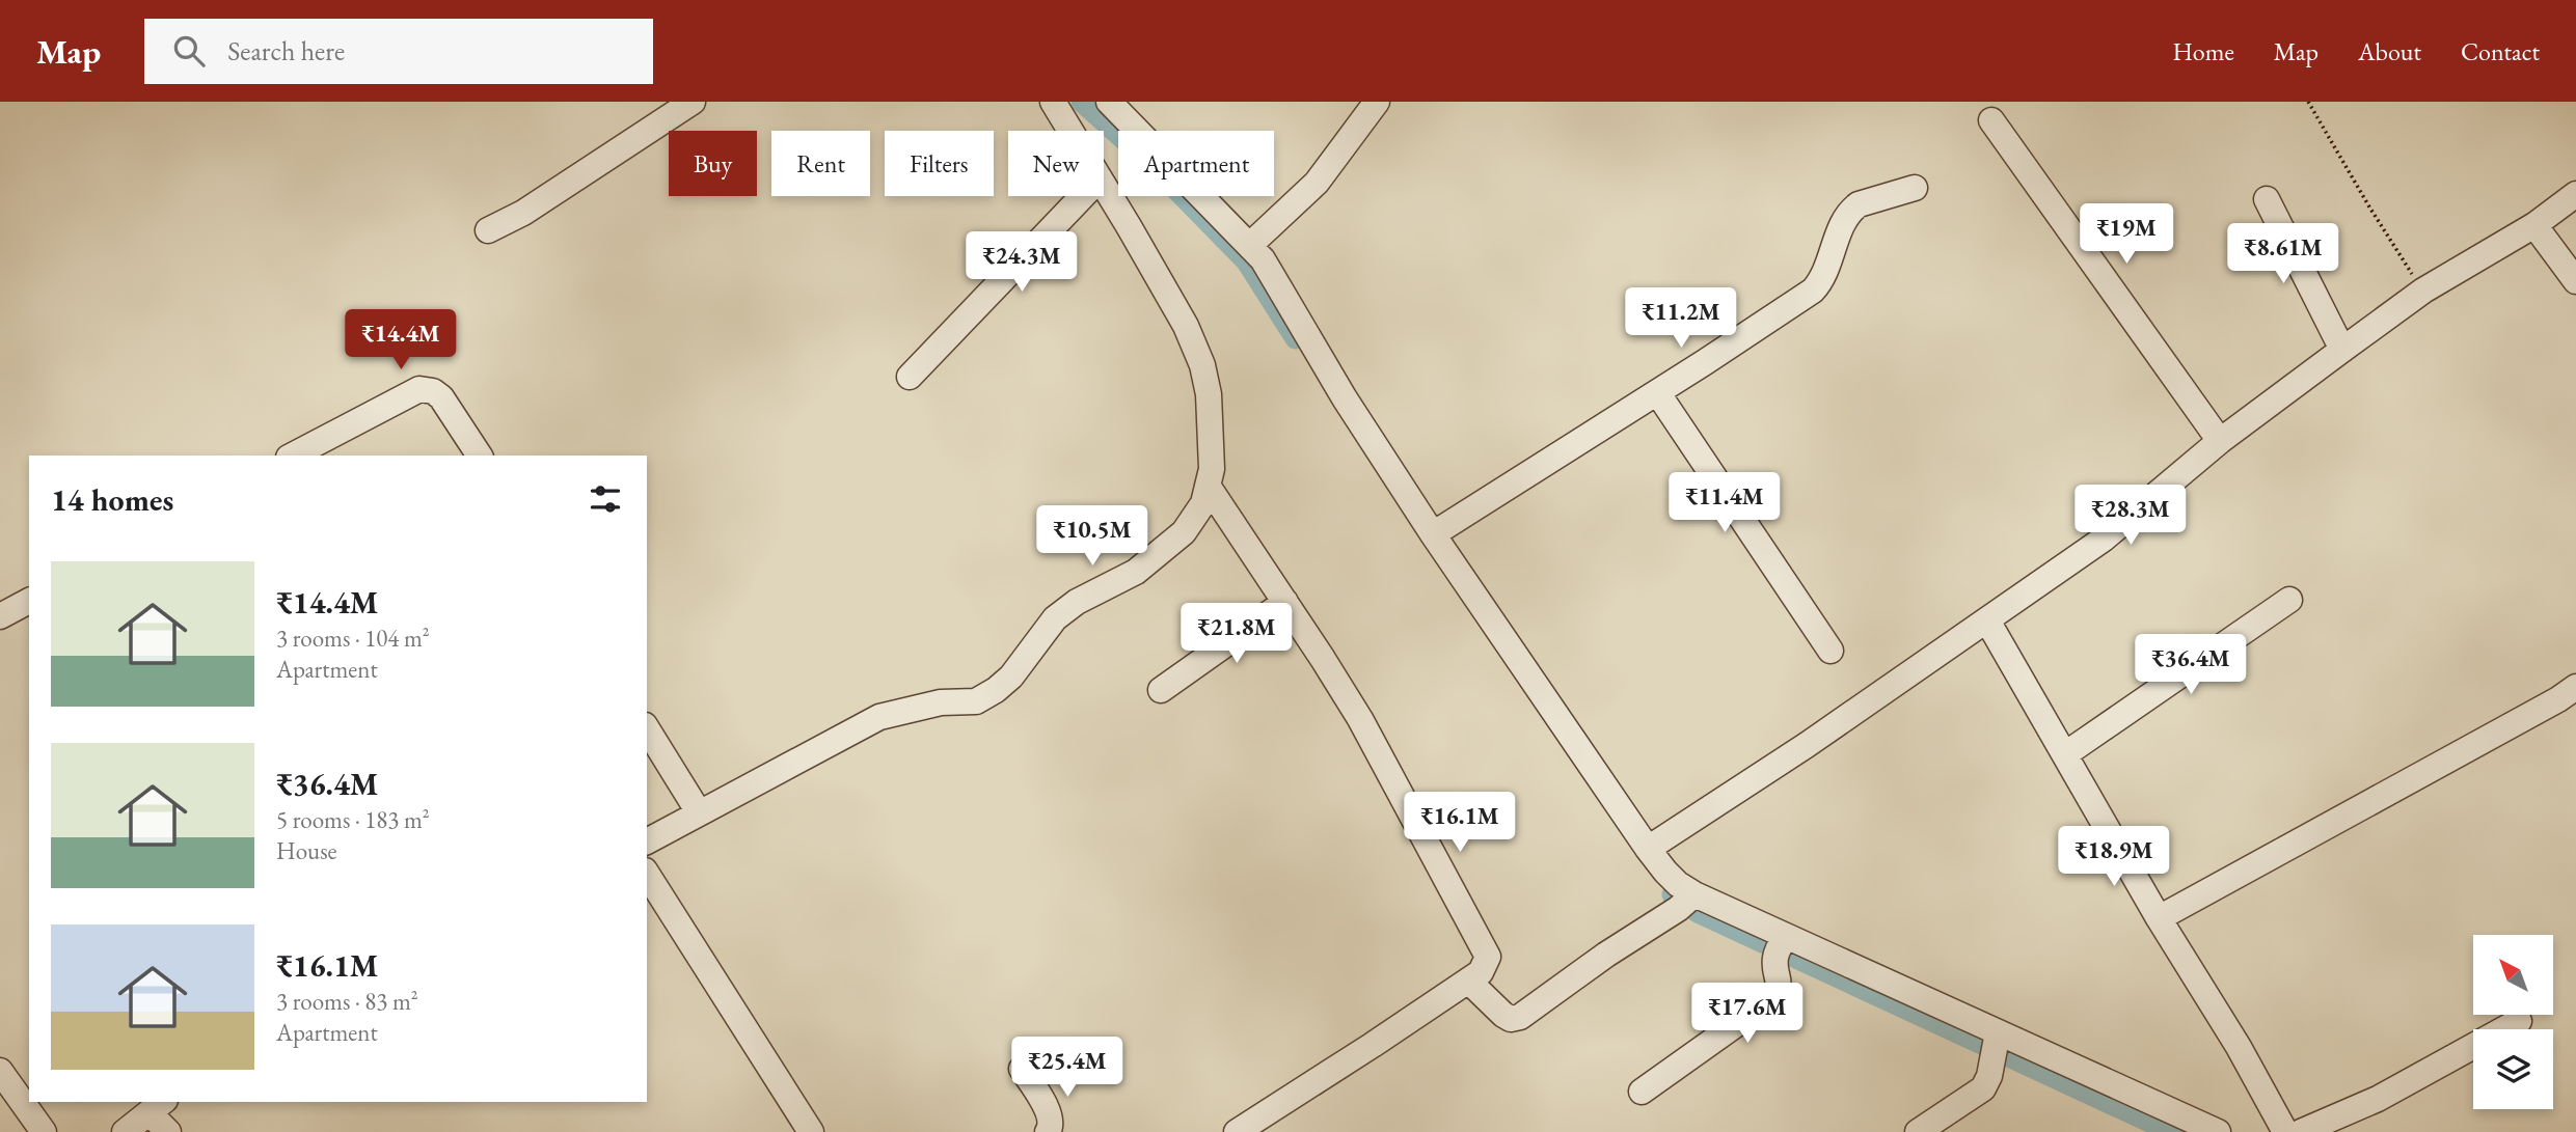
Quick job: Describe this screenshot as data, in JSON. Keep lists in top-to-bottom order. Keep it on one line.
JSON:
{"north":"top left","page":{"header":"Map","search":"Search here","nav":["Home","Map","About","Contact"],"chip":["Buy","Rent","Filters","New","Apartment"],"price":["₹19M","₹8.61M","₹24.3M","₹11.2M","₹14.4M","₹11.4M","₹28.3M","₹10.5M","₹21.8M","₹36.4M","₹16.1M","₹18.9M","₹17.6M","₹25.4M"],"heading":"14 homes","list":[{"name":"₹14.4M","note":"3 rooms · 104 m² · Apartment"},{"name":"₹36.4M","note":"5 rooms · 183 m² · House"},{"name":"₹16.1M","note":"3 rooms · 83 m² · Apartment"}]}}
